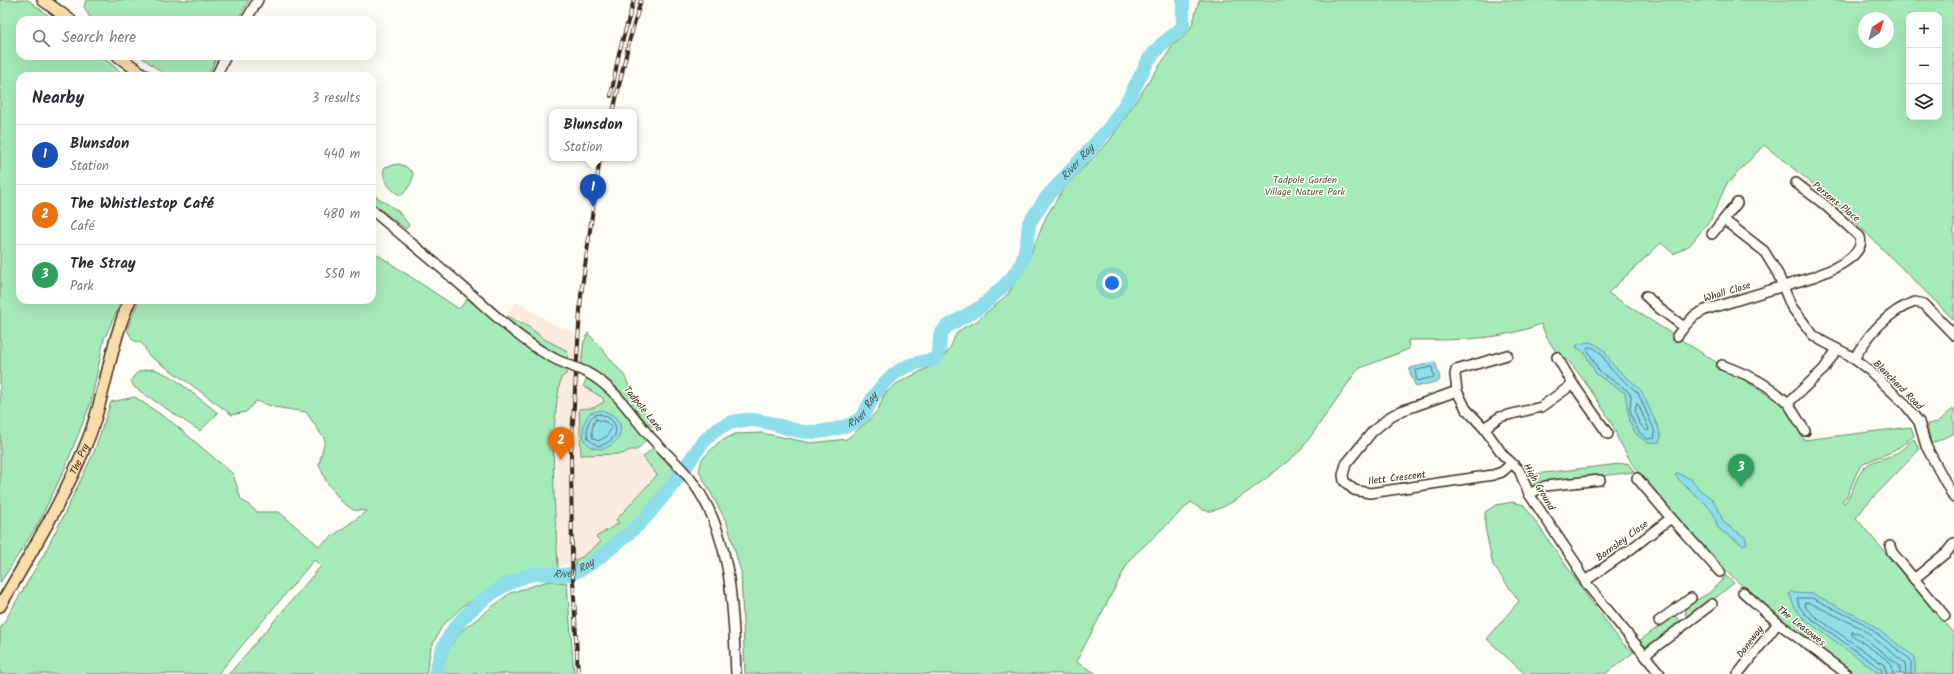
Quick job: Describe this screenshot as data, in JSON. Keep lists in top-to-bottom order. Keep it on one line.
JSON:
{"streets":{"main road":["The Pry"],"street":["Parsons Place","Whall Close","Blanchard Road","Tadpole Lane","Ilett Crescent","High Ground","Barnsley Close","The Leasowes","Daneway"]},"crossings":[["Parsons Place","Whall Close"],["Parsons Place","Blanchard Road"],["Whall Close","Blanchard Road"],["Ilett Crescent","High Ground"],["High Ground","Barnsley Close"],["The Leasowes","Daneway"]],"water":["River Ray"],"parks":["Tadpole Garden Village Nature Park"],"north":"top right","page":{"map_buttons":["+","−"],"search":"Search here","heading":["Nearby","3 results"],"popup":["Blunsdon","Station"],"list":[{"mark":"1","name":"Blunsdon","note":"Station","value":"440 m"},{"mark":"2","name":"The Whistlestop Café","note":"Café","value":"480 m"},{"mark":"3","name":"The Stray","note":"Park","value":"550 m"}],"pins":["1","2","3"]}}
